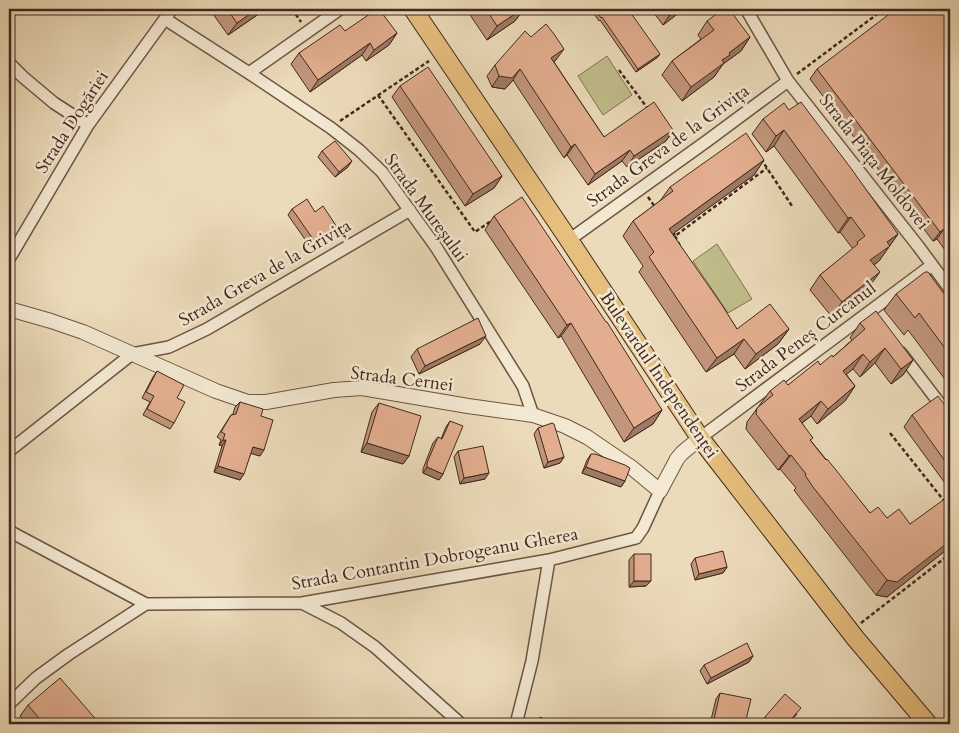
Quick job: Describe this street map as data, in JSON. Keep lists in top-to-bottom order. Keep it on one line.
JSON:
{"streets":{"main road":["Bulevardul Independenței"],"street":["Strada Dogăriei","Strada Greva de la Grivița","Strada Piața Moldovei","Strada Mureșului","Strada Peneș Curcanul","Strada Cernei","Strada Contantin Dobrogeanu Gherea"]},"crossings":[["Strada Dogăriei","Strada Mureșului"],["Strada Greva de la Grivița","Strada Piața Moldovei"],["Strada Greva de la Grivița","Strada Mureșului"],["Strada Greva de la Grivița","Bulevardul Independenței"],["Strada Greva de la Grivița","Strada Cernei"],["Strada Piața Moldovei","Strada Peneș Curcanul"],["Strada Mureșului","Strada Cernei"],["Strada Peneș Curcanul","Bulevardul Independenței"],["Strada Cernei","Strada Contantin Dobrogeanu Gherea"]]}
